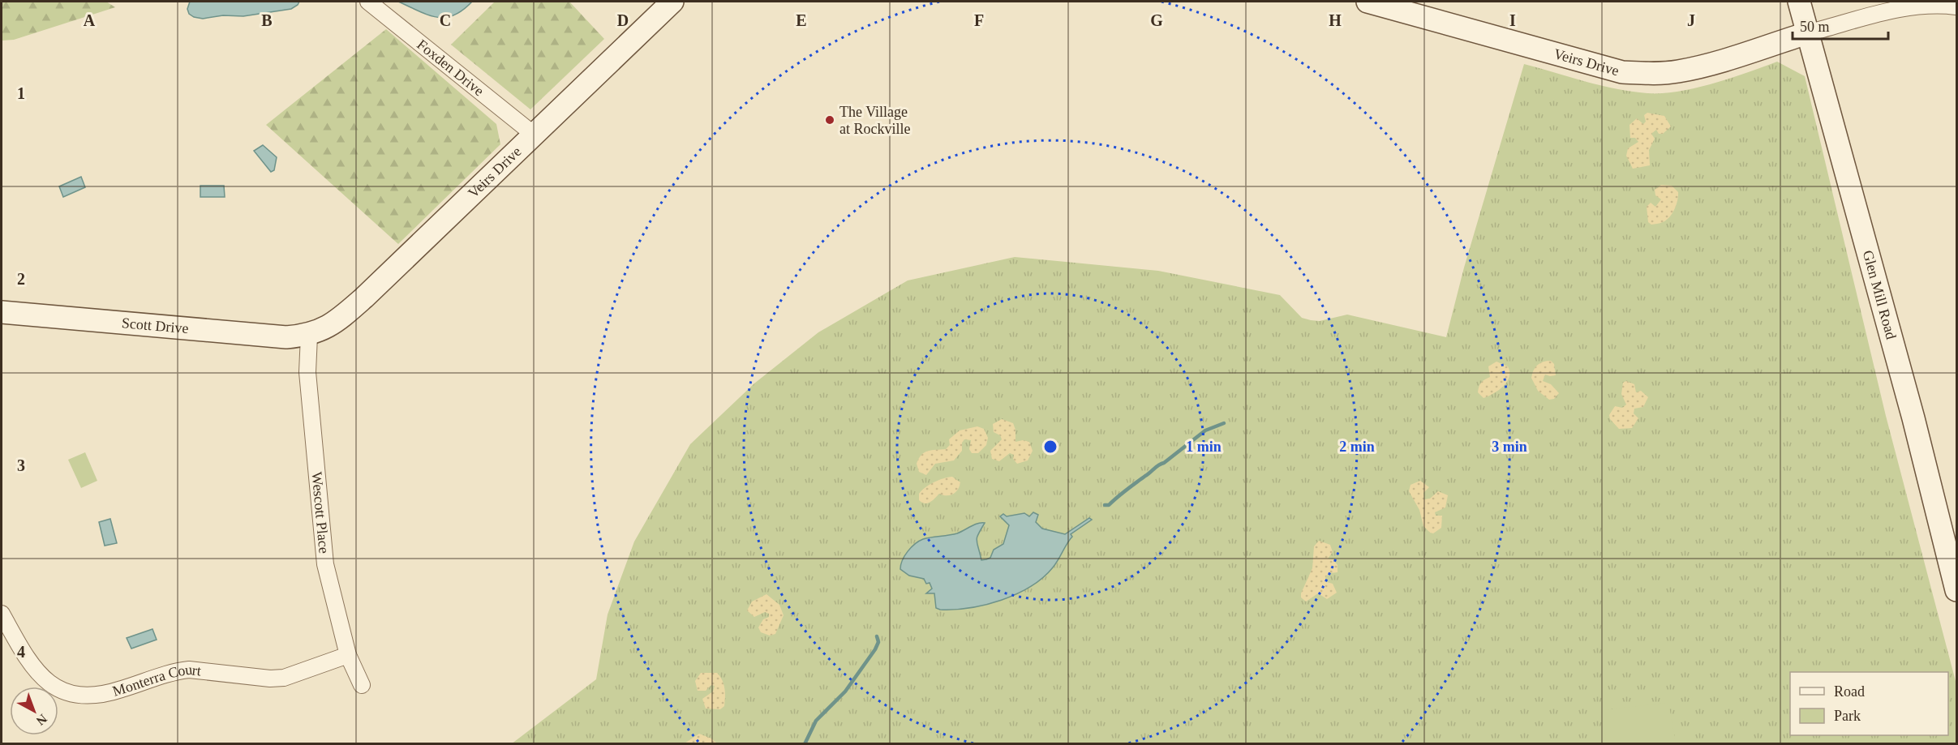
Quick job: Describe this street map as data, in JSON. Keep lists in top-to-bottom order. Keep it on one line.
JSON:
{"streets":{"street":["Veirs Drive","Foxden Drive","Glen Mill Road","Scott Drive","Wescott Place","Monterra Court"]},"crossings":[["Veirs Drive","Foxden Drive"],["Veirs Drive","Glen Mill Road"],["Veirs Drive","Scott Drive"],["Veirs Drive","Wescott Place"],["Scott Drive","Wescott Place"],["Wescott Place","Monterra Court"]],"places":["The Village at Rockville"],"legend":["Road","Park"],"scale_bar":"50 m","north":"bottom right","grid":{"columns":["A","B","C","D","E","F","G","H","I","J"],"rows":["1","2","3","4"]},"rings":["1 min","2 min","3 min"]}
